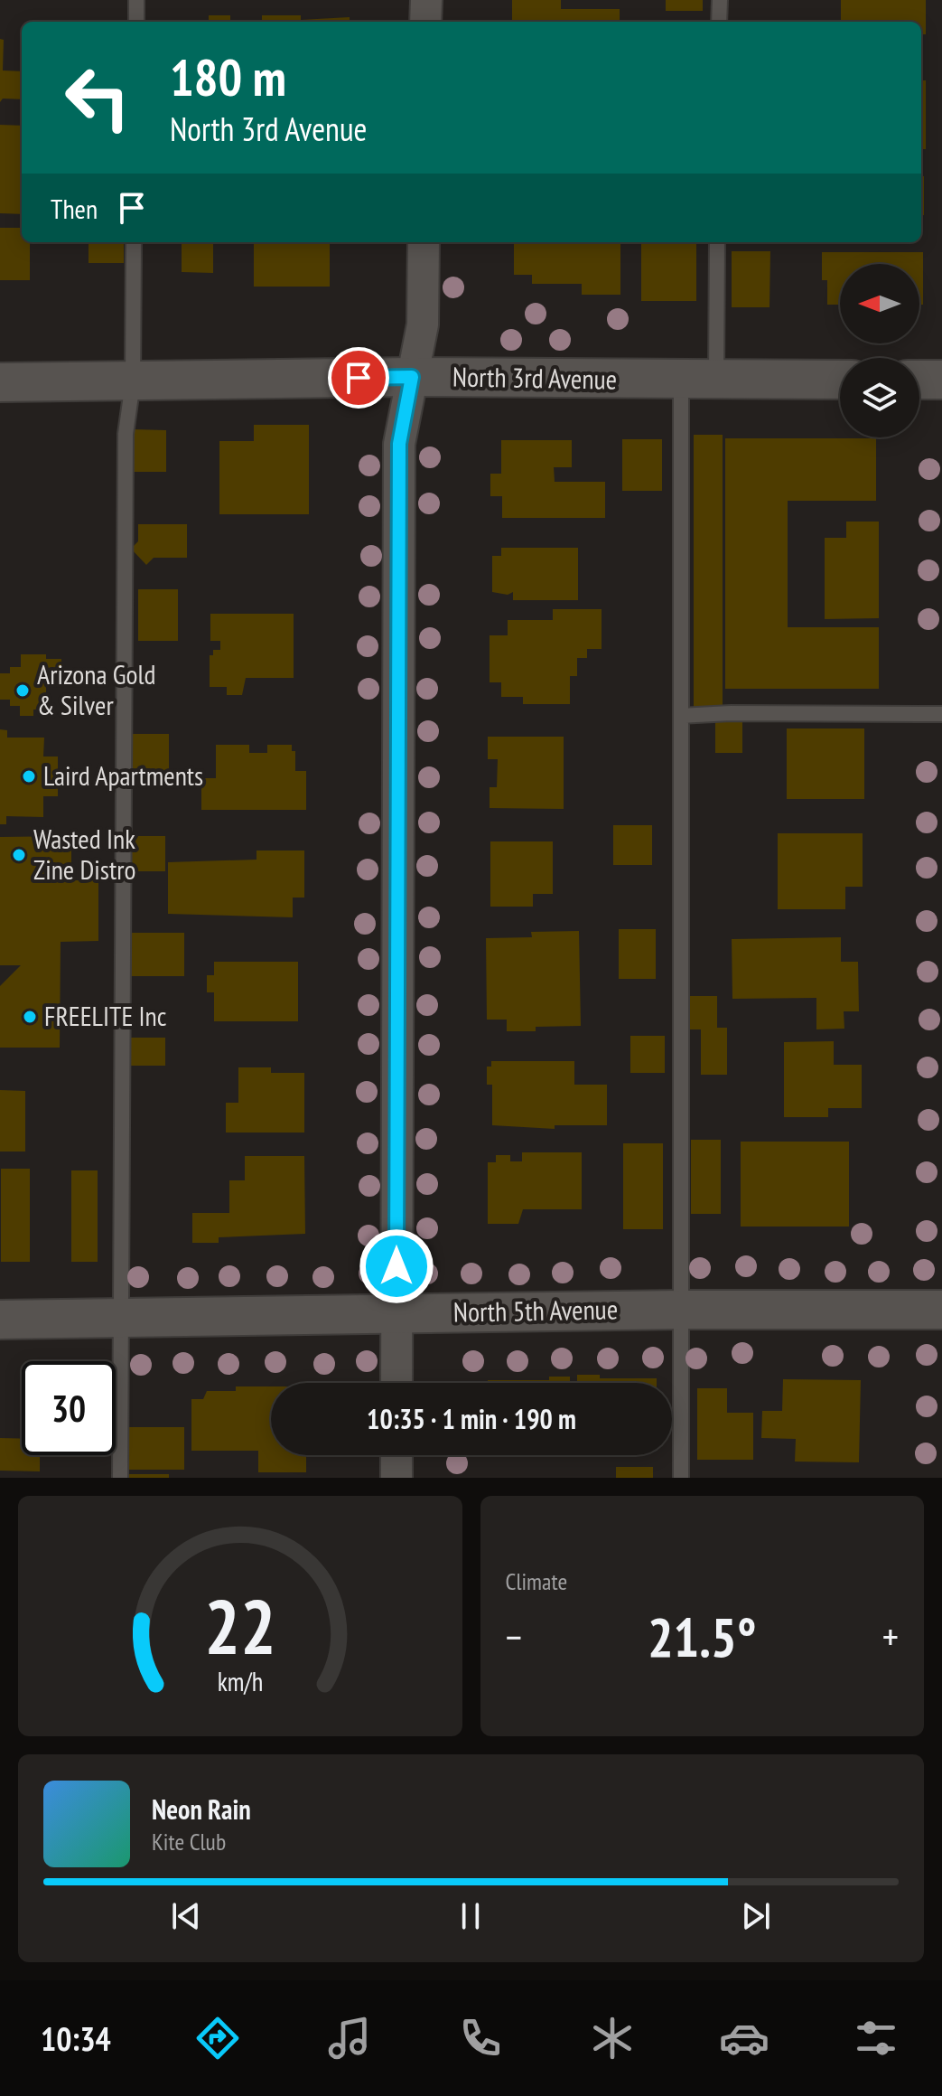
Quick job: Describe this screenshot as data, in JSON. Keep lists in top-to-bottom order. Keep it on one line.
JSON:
{"streets":{"street":["North 3rd Avenue","North 5th Avenue"]},"places":["Arizona Gold & Silver","Laird Apartments","Wasted Ink Zine Distro","FREELITE Inc"],"north":"left","page":{"turn":["180 m","North 3rd Avenue"],"then":"Then","limit":"30","trip":"10:35 · 1 min · 190 m","tile":"Climate","heat":["−","21.5°","+"],"song":["Neon Rain","Kite Club"],"tabs":"10:34","gauge":["22","km/h"]}}
